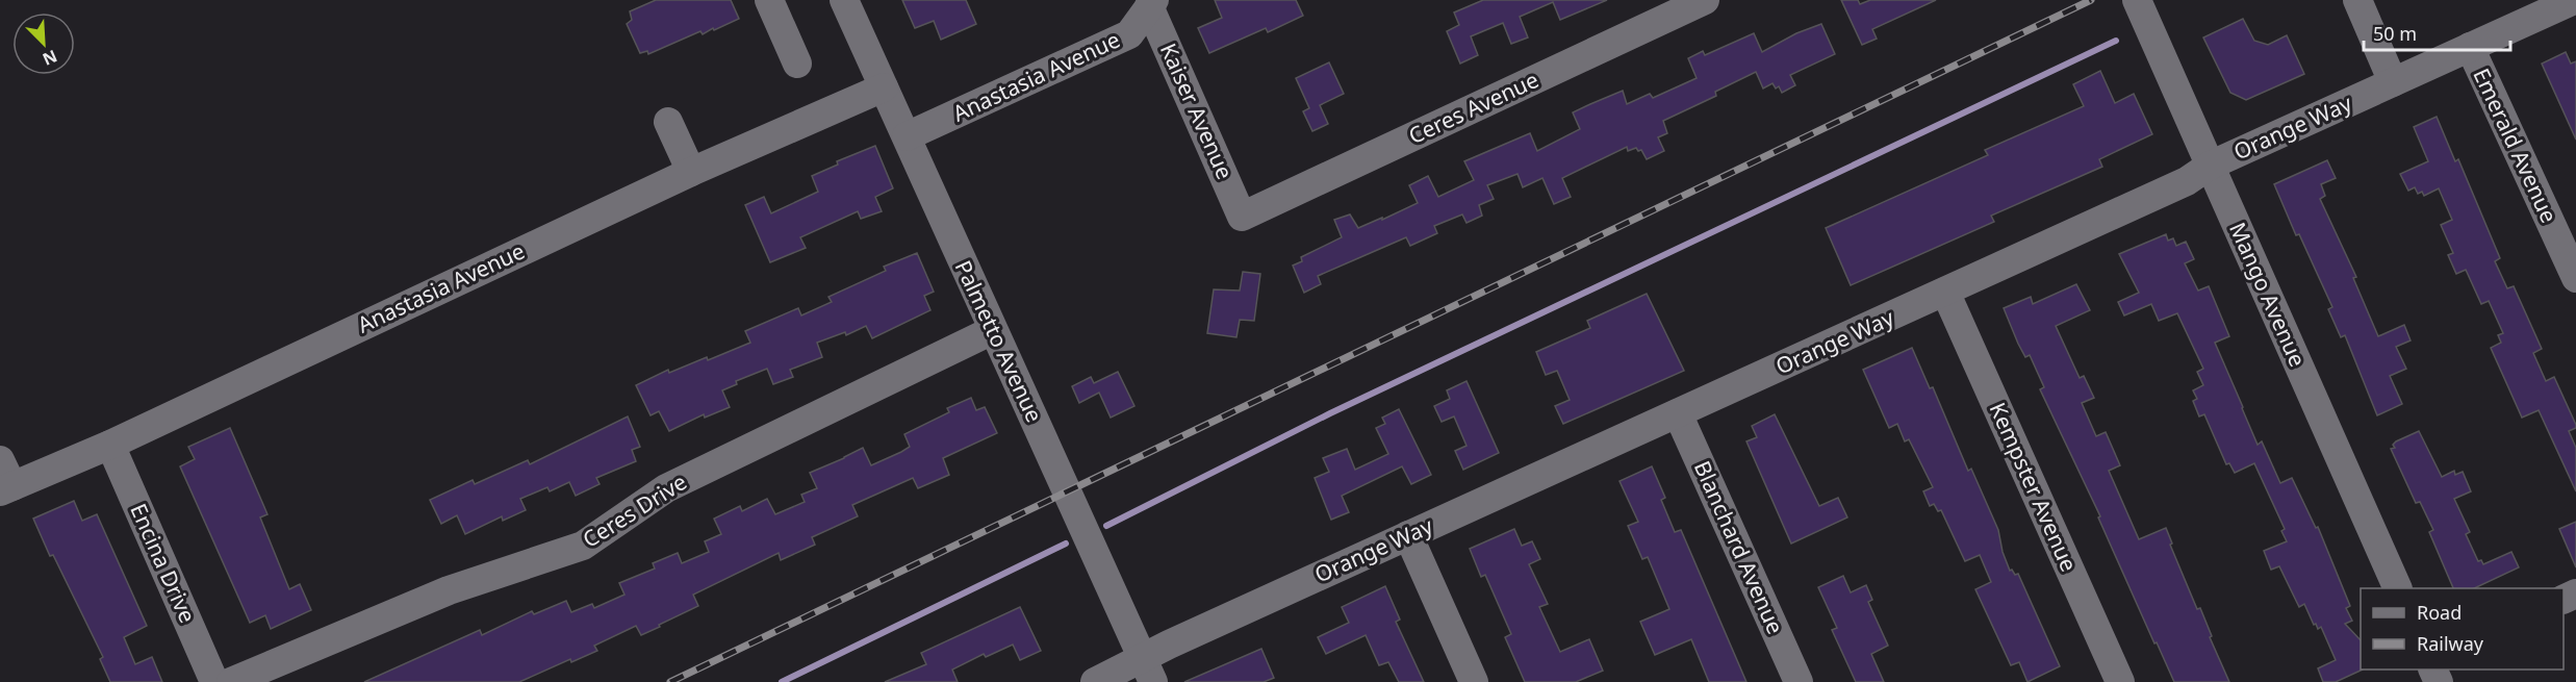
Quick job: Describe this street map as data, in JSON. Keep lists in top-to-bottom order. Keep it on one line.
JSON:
{"streets":{"street":["Anastasia Avenue","Ceres Avenue","Kaiser Avenue","Orange Way","Emerald Avenue","Mango Avenue","Palmetto Avenue","Kempster Avenue","Ceres Drive","Blanchard Avenue","Encina Drive"]},"crossings":[["Anastasia Avenue","Kaiser Avenue"],["Anastasia Avenue","Palmetto Avenue"],["Anastasia Avenue","Encina Drive"],["Ceres Avenue","Kaiser Avenue"],["Orange Way","Emerald Avenue"],["Orange Way","Mango Avenue"],["Orange Way","Palmetto Avenue"],["Orange Way","Kempster Avenue"],["Orange Way","Blanchard Avenue"],["Palmetto Avenue","Ceres Drive"]],"legend":["Road","Railway"],"scale_bar":"50 m","north":"bottom right"}
